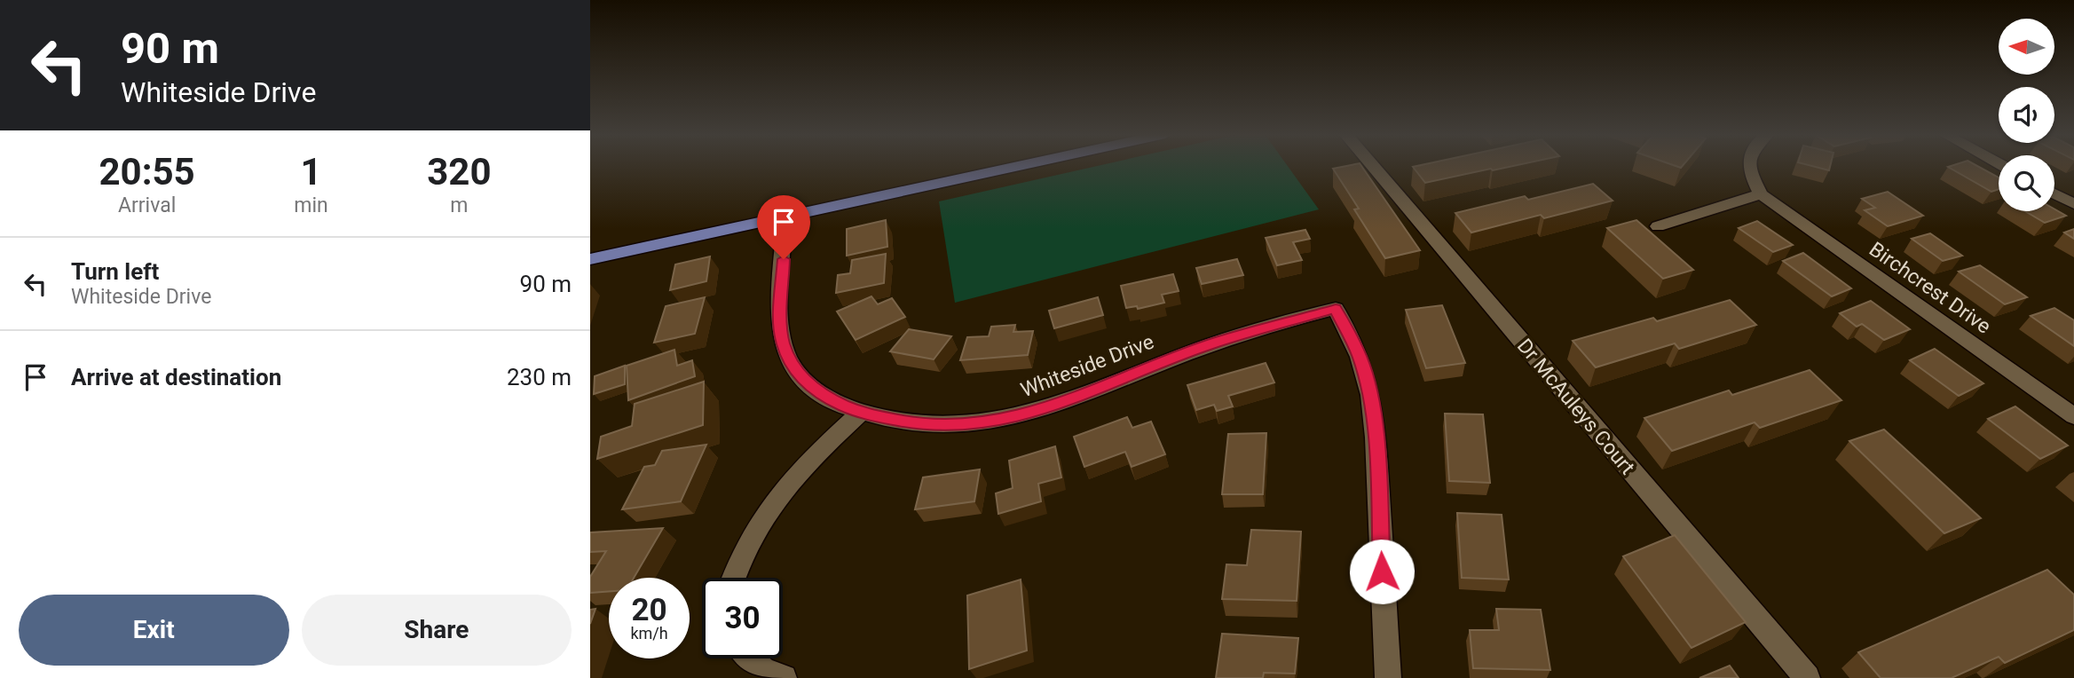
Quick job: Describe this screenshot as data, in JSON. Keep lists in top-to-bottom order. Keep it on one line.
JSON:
{"streets":{"street":["Birchcrest Drive","Whiteside Drive","Dr McAuleys Court"]},"north":"left","page":{"turn":["90 m","Whiteside Drive"],"eta":["20:55","Arrival","1","min","320","m"],"list":[{"name":"Turn left","note":"Whiteside Drive","value":"90 m"},{"name":"Arrive at destination","value":"230 m"}],"speed":"20 km/h","limit":"30","buttons":["Exit","Share"]}}
